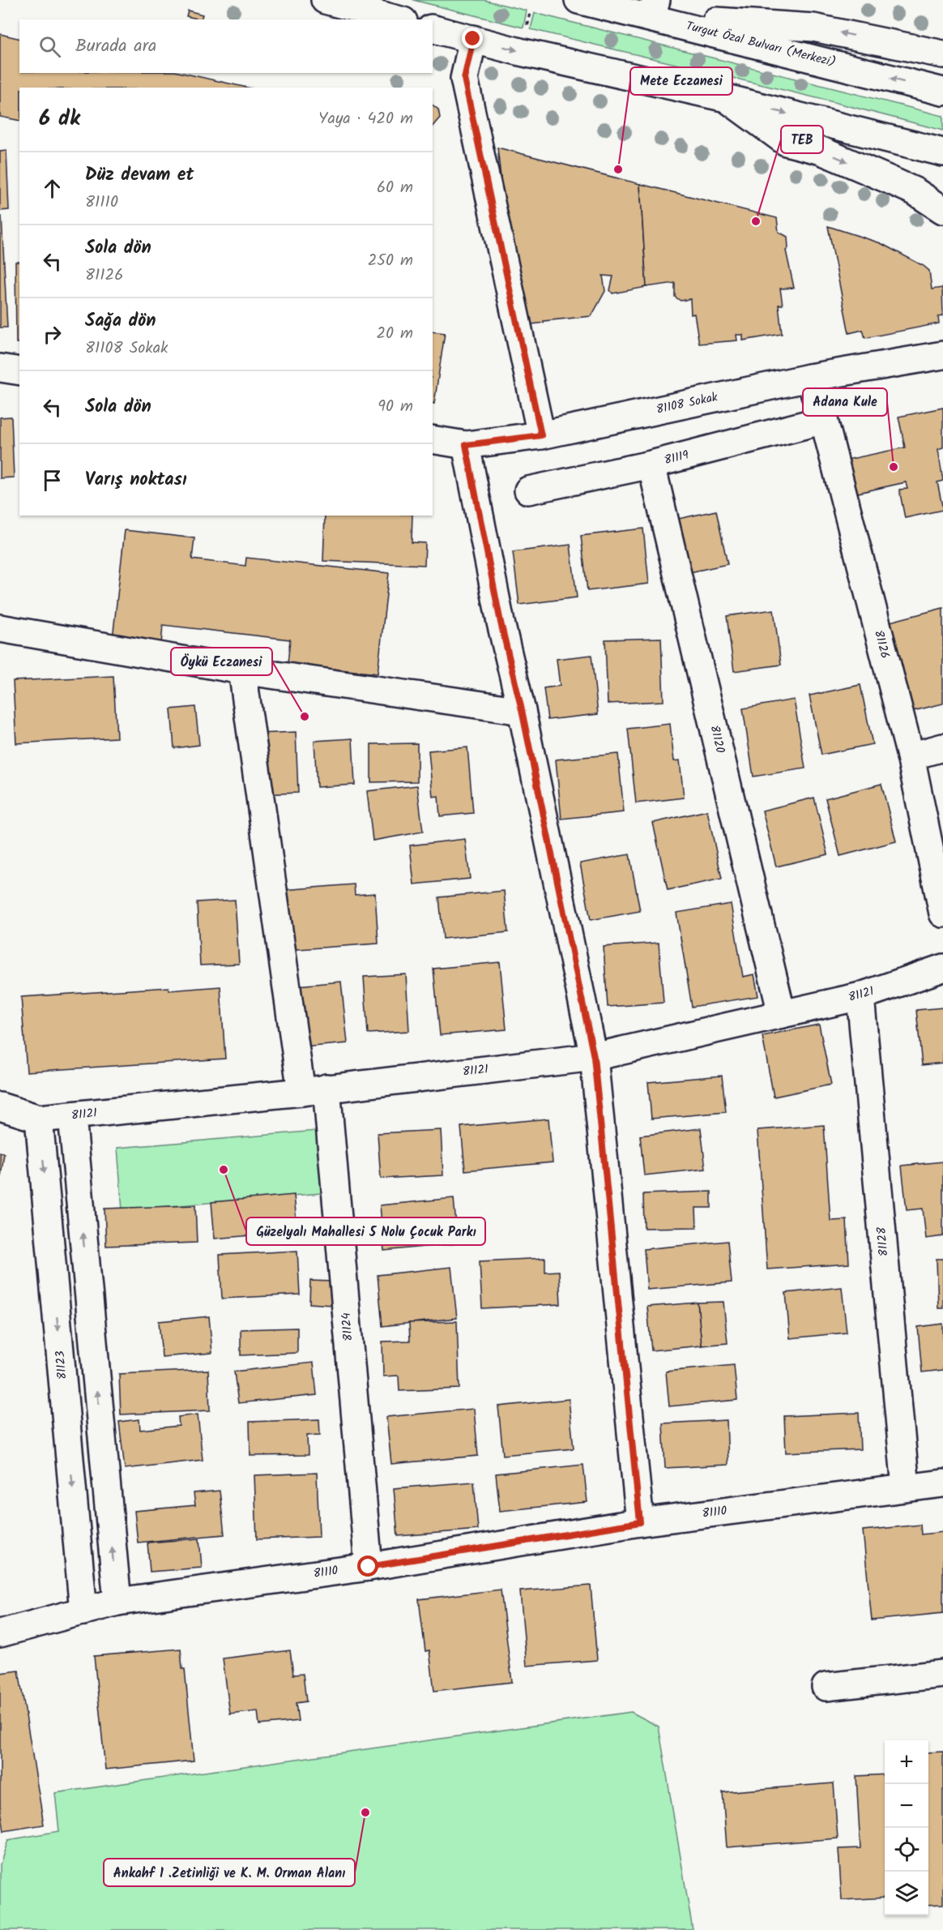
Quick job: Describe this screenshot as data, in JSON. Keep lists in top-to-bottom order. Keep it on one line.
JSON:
{"streets":{"street":["Turgut Özal Bulvarı (Merkezi)","81108 Sokak","81119","81126","81120","81121","81128","81124","81123","81110"]},"crossings":[["81108 Sokak","81126"],["81119","81126"],["81119","81120"],["81120","81121"],["81121","81128"],["81121","81124"],["81121","81123"],["81128","81110"],["81124","81110"],["81123","81110"]],"places":["Mete Eczanesi","TEB","Adana Kule","Öykü Eczanesi","Güzelyalı Mahallesi 5 Nolu Çocuk Parkı","Ankahf 1 .Zetinliği ve K. M. Orman Alanı"],"page":{"search":"Burada ara","heading":["6 dk","Yaya · 420 m"],"list":[["Düz devam et","81110","60 m"],["Sola dön","81126","250 m"],["Sağa dön","81108 Sokak","20 m"],["Sola dön","90 m"],"Varış noktası"],"map_buttons":["+","−"]}}
